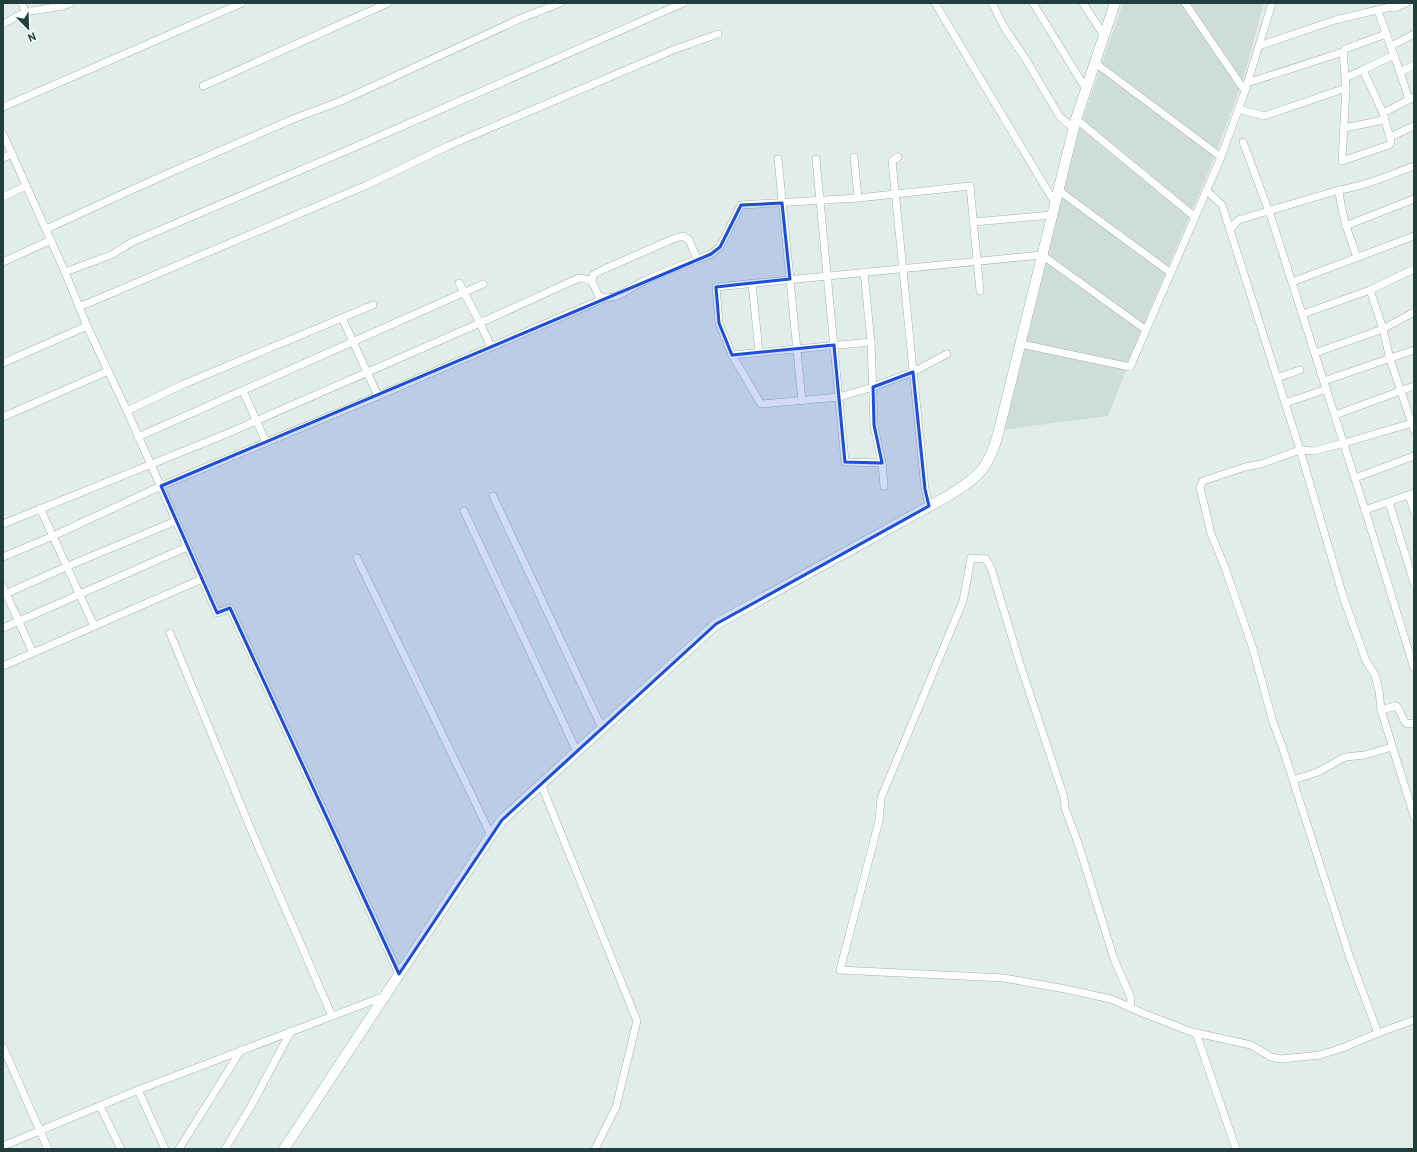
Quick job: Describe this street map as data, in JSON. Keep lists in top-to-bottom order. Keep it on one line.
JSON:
{"north":"bottom right"}
